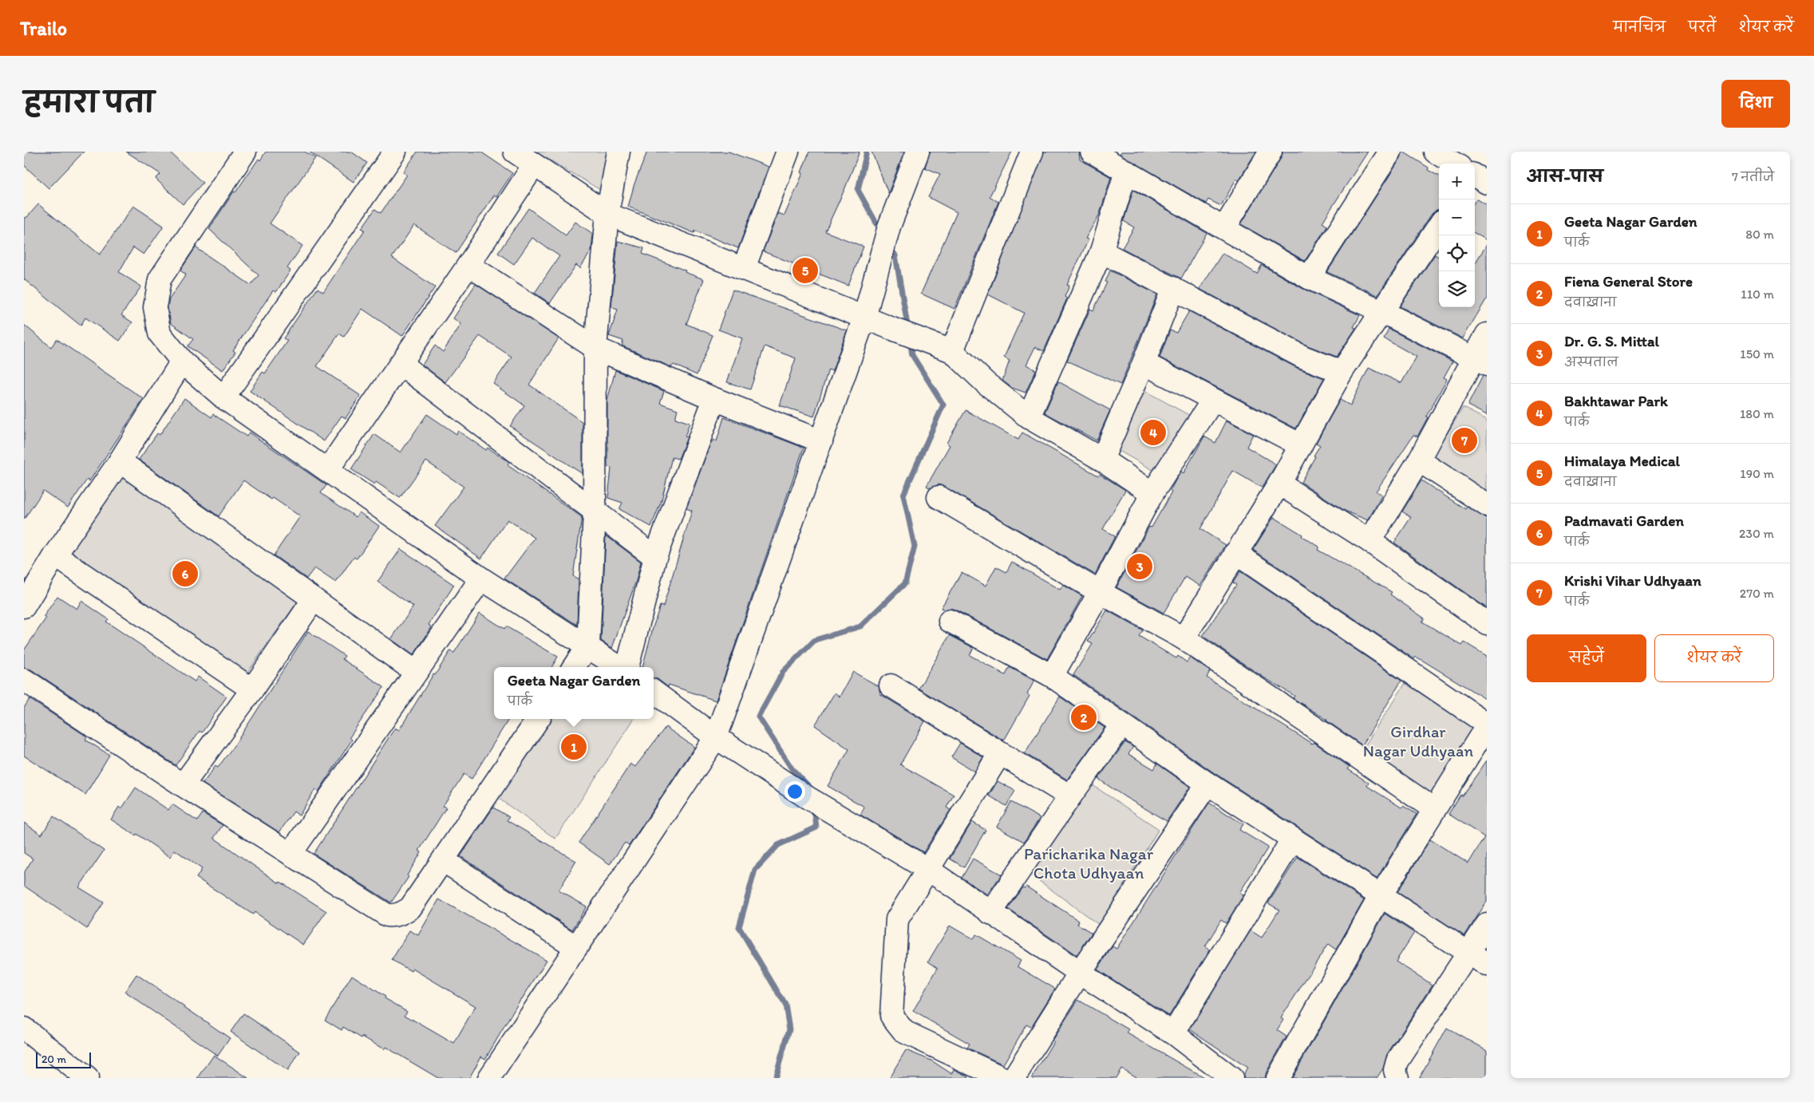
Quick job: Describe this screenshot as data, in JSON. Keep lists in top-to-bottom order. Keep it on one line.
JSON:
{"parks":["Girdhar Nagar Udhyaan","Paricharika Nagar Chota Udhyaan"],"scale_bar":"20 m","page":{"header":"Trailo","nav":["मानचित्र","परतें","शेयर करें"],"title":"हमारा पता","buttons":["दिशा",["सहेजें","शेयर करें"]],"heading":["आस-पास","7 नतीजे"],"map_buttons":["+","−"],"list":[{"mark":"1","name":"Geeta Nagar Garden","note":"पार्क","value":"80 m"},{"mark":"2","name":"Fiena General Store","note":"दवाख़ाना","value":"110 m"},{"mark":"3","name":"Dr. G. S. Mittal","note":"अस्पताल","value":"150 m"},{"mark":"4","name":"Bakhtawar Park","note":"पार्क","value":"180 m"},{"mark":"5","name":"Himalaya Medical","note":"दवाख़ाना","value":"190 m"},{"mark":"6","name":"Padmavati Garden","note":"पार्क","value":"230 m"},{"mark":"7","name":"Krishi Vihar Udhyaan","note":"पार्क","value":"270 m"}],"pins":["5","4","7","3","6","2","1"],"popup":["Geeta Nagar Garden","पार्क"],"scale":"20 m"}}
